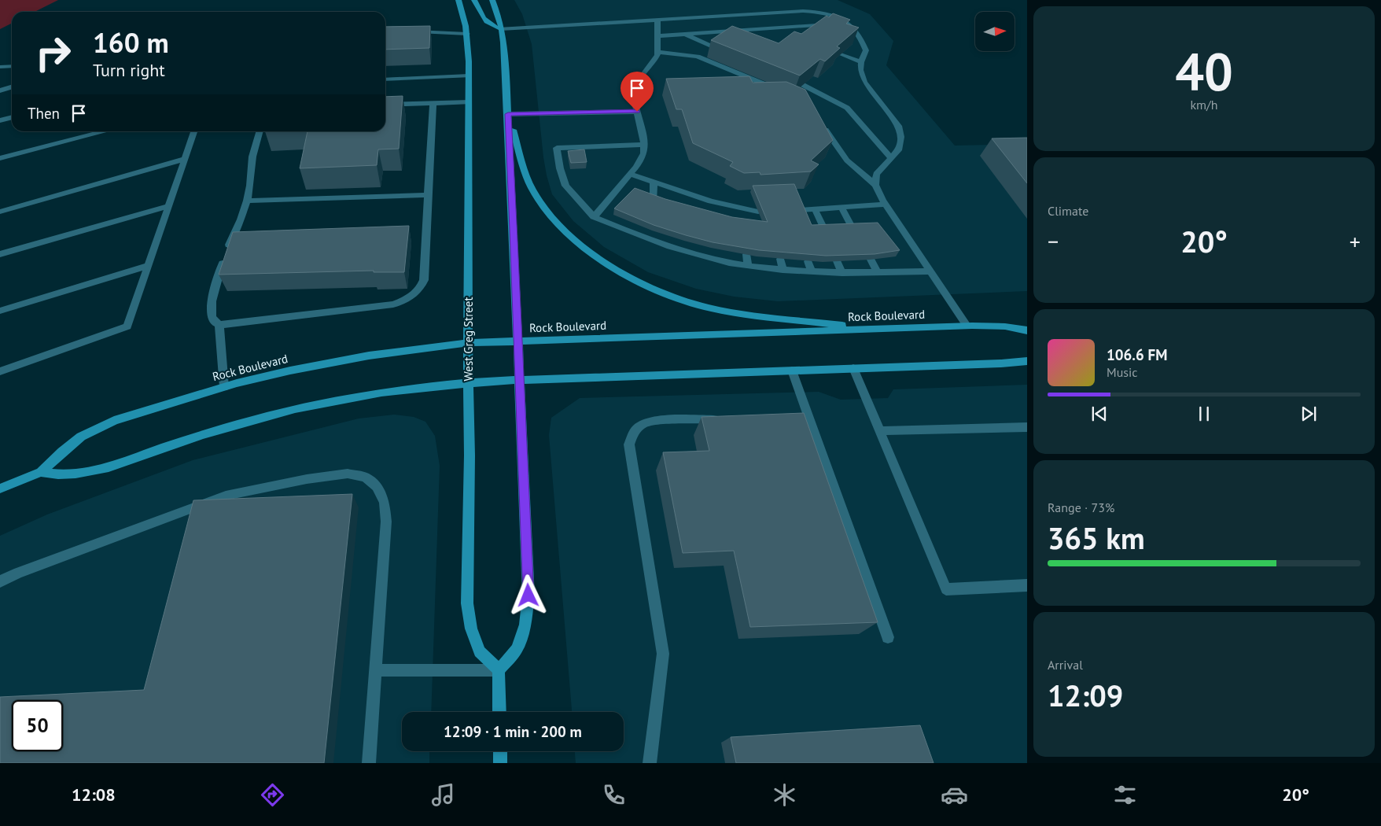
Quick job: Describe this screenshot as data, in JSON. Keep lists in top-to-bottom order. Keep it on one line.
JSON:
{"streets":{"main road":["Rock Boulevard","West Greg Street"]},"crossings":[["Rock Boulevard","West Greg Street"]],"north":"right","page":{"tile":[["40","km/h"],"Climate",["Range · 73%","365 km"],["Arrival","12:09"]],"turn":["160 m","Turn right"],"then":"Then","heat":["−","20°","+"],"song":["106.6 FM","Music"],"limit":"50","trip":"12:09 · 1 min · 200 m","tabs":["12:08","20°"]}}
